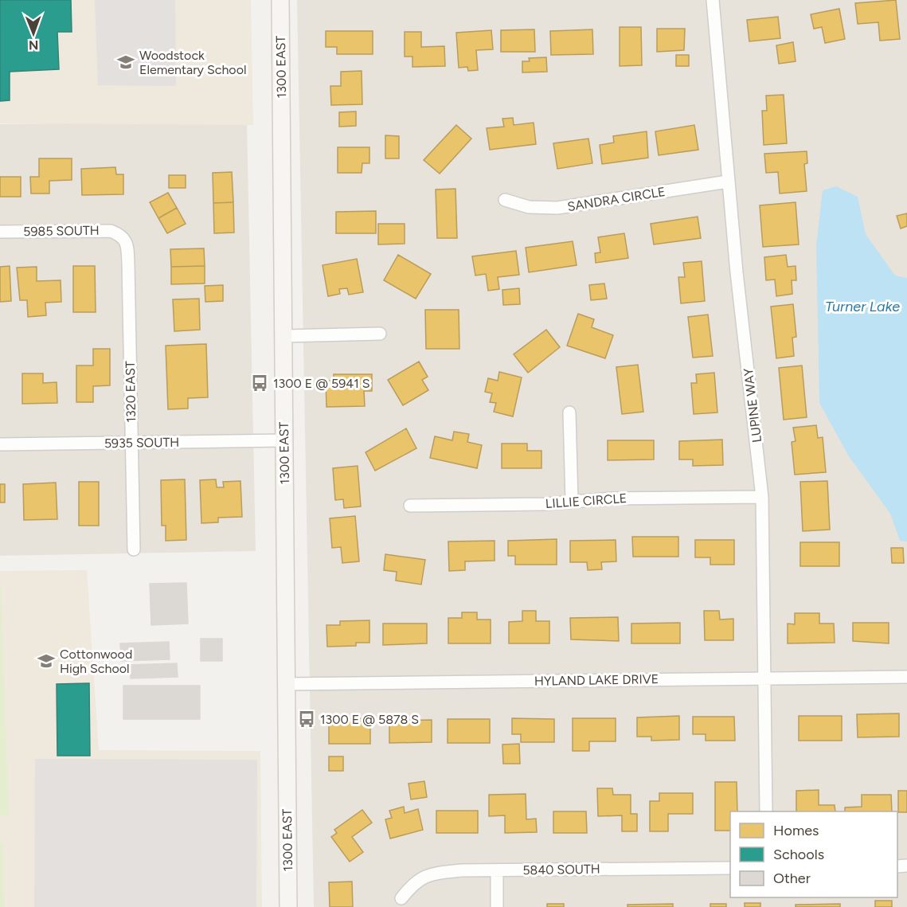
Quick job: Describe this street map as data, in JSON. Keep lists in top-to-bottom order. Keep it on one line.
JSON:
{"streets":{"main road":["1300 EAST"],"street":["SANDRA CIRCLE","5985 SOUTH","1320 EAST","LUPINE WAY","5935 SOUTH","LILLIE CIRCLE","HYLAND LAKE DRIVE","5840 SOUTH"]},"crossings":[["1300 EAST","5935 SOUTH"],["1300 EAST","HYLAND LAKE DRIVE"],["SANDRA CIRCLE","LUPINE WAY"],["5985 SOUTH","1320 EAST"],["1320 EAST","5935 SOUTH"],["LUPINE WAY","LILLIE CIRCLE"],["LUPINE WAY","HYLAND LAKE DRIVE"]],"water":["Turner Lake"],"places":{"school or university":["Woodstock Elementary School","Cottonwood High School"],"bus stop":["1300 E @ 5941 S","1300 E @ 5878 S"]},"legend":["Homes","Schools","Other"],"north":"bottom"}
